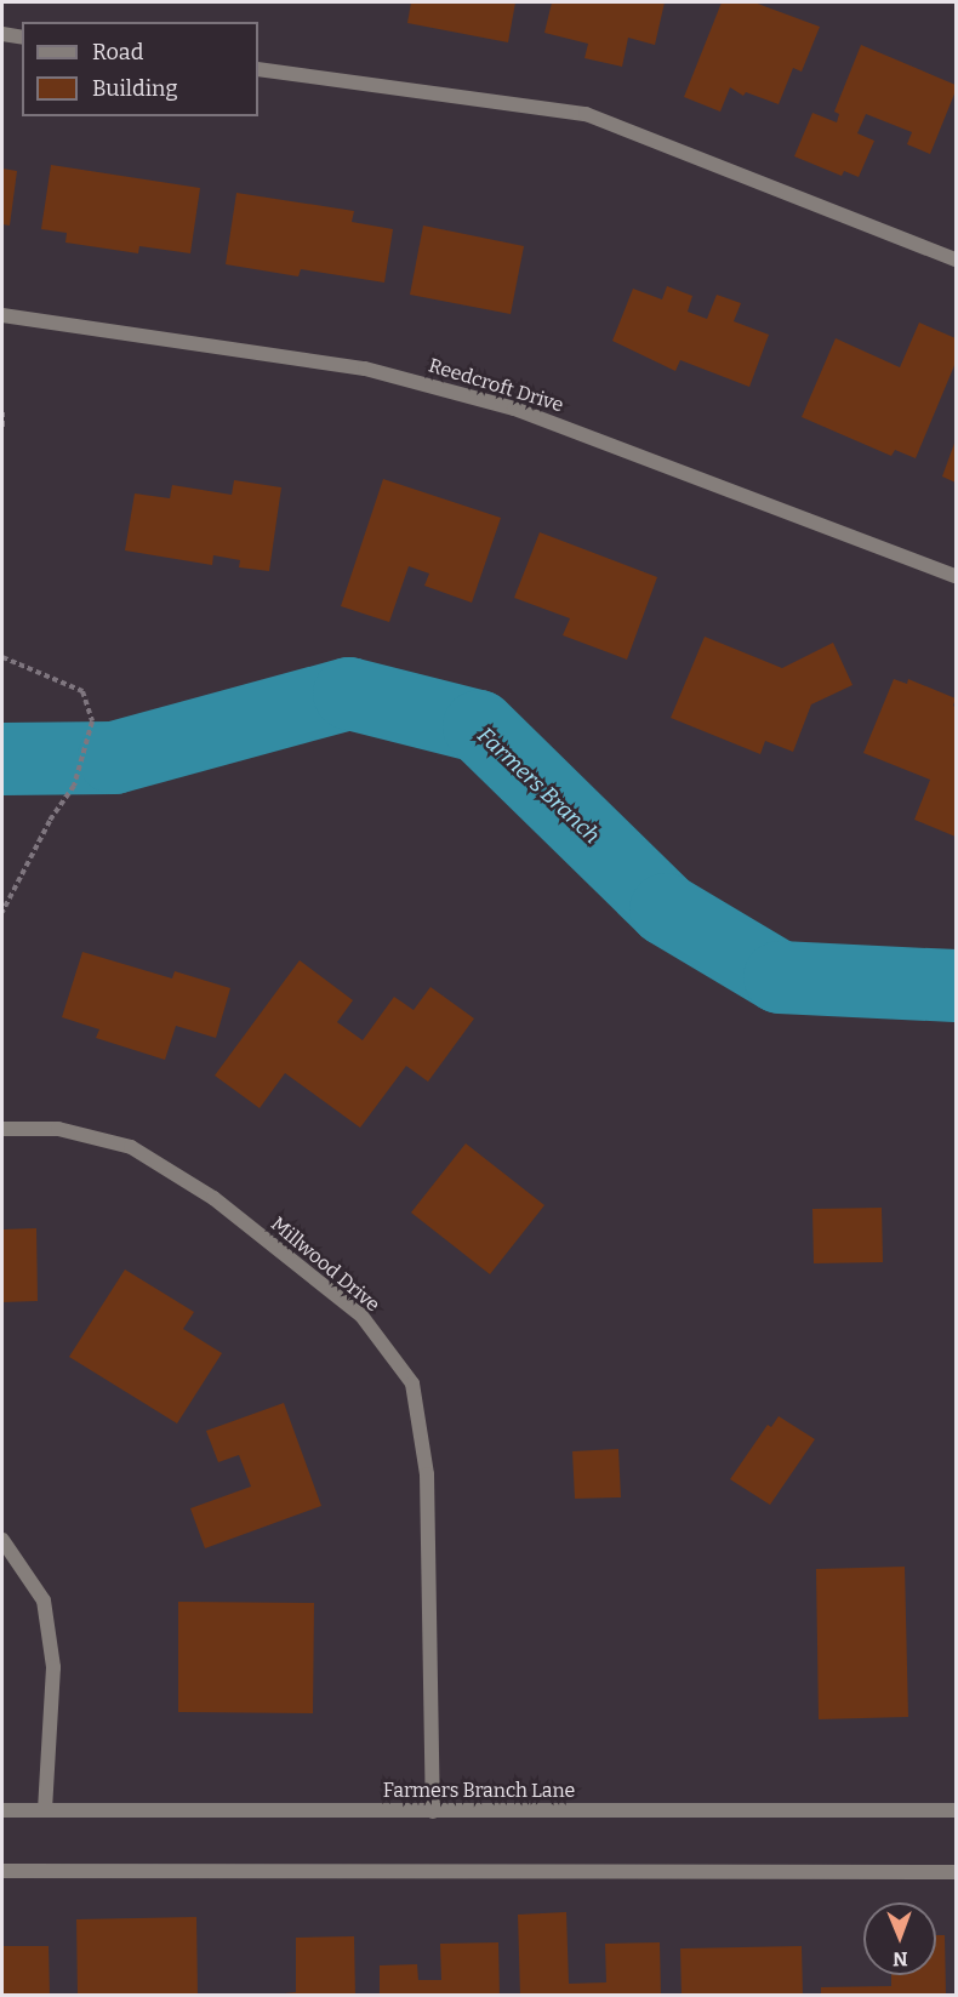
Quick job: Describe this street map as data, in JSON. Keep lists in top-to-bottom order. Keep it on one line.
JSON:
{"streets":{"street":["Reedcroft Drive","Millwood Drive","Farmers Branch Lane"]},"crossings":[["Millwood Drive","Farmers Branch Lane"]],"water":["Farmers Branch"],"legend":["Road","Building"],"north":"bottom"}
